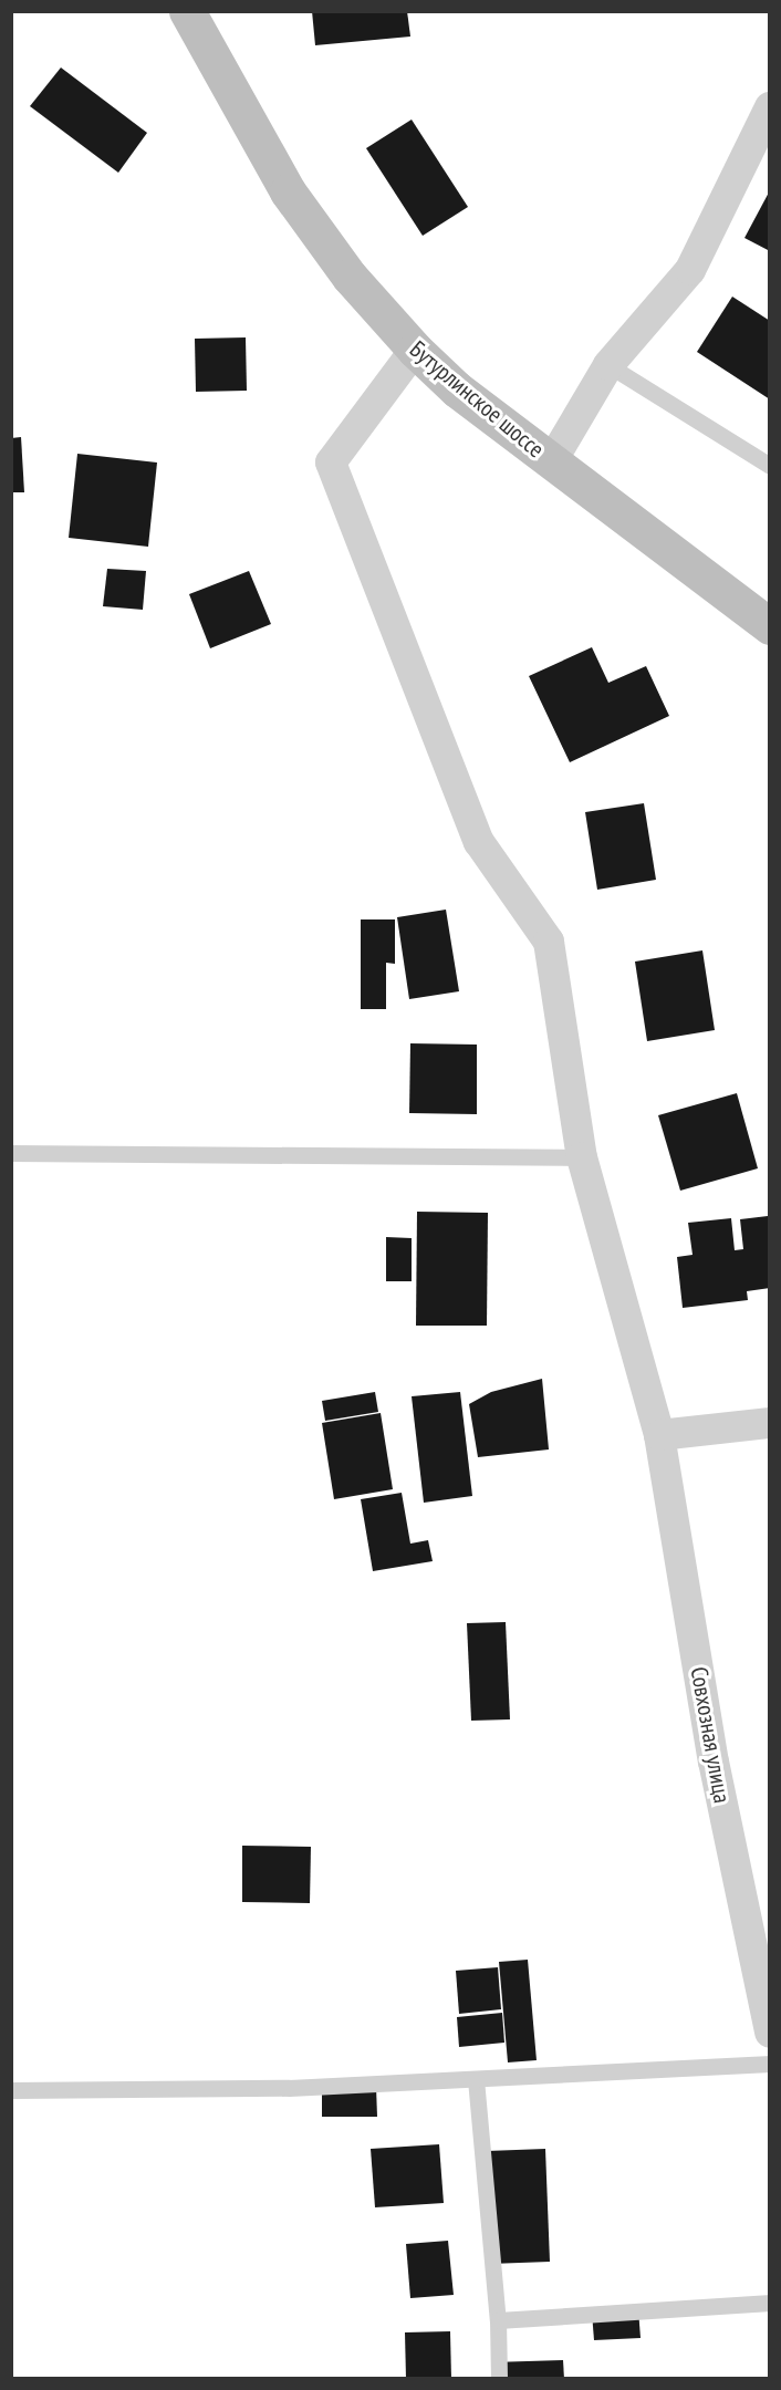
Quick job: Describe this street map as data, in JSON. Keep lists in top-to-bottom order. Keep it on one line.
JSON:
{"streets":{"main road":["Бутурлинское шоссе"],"street":["Совхозная улица"]},"crossings":[["Бутурлинское шоссе","Совхозная улица"]]}
